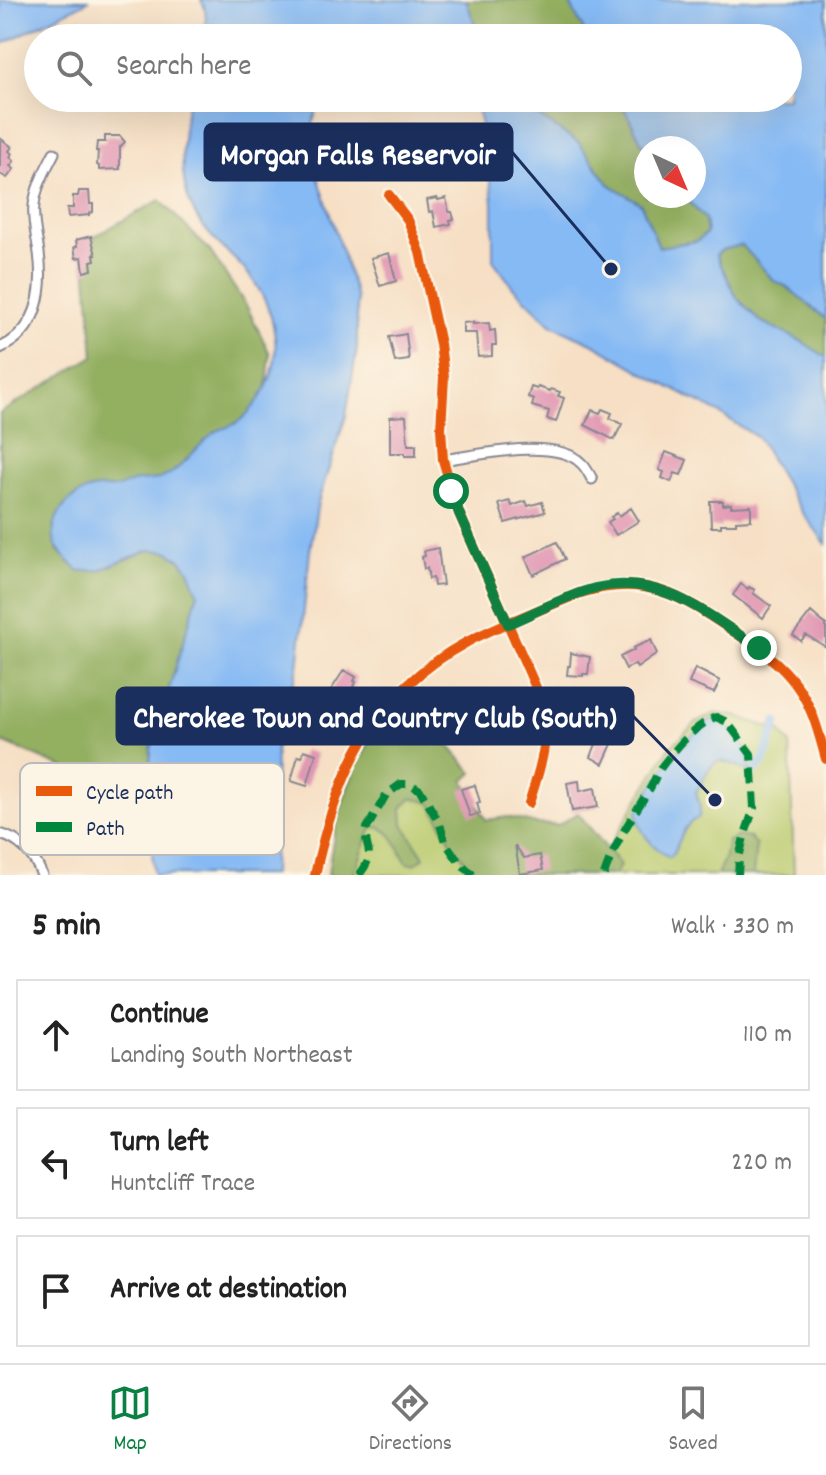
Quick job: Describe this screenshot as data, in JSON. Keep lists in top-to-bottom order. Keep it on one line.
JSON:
{"places":["Morgan Falls Reservoir","Cherokee Town and Country Club (South)"],"legend":["Cycle path","Path"],"north":"bottom right","page":{"search":"Search here","heading":["5 min","Walk · 330 m"],"list":[["Continue","Landing South Northeast","110 m"],["Turn left","Huntcliff Trace","220 m"],"Arrive at destination"],"nav":["Map","Directions","Saved"]}}
